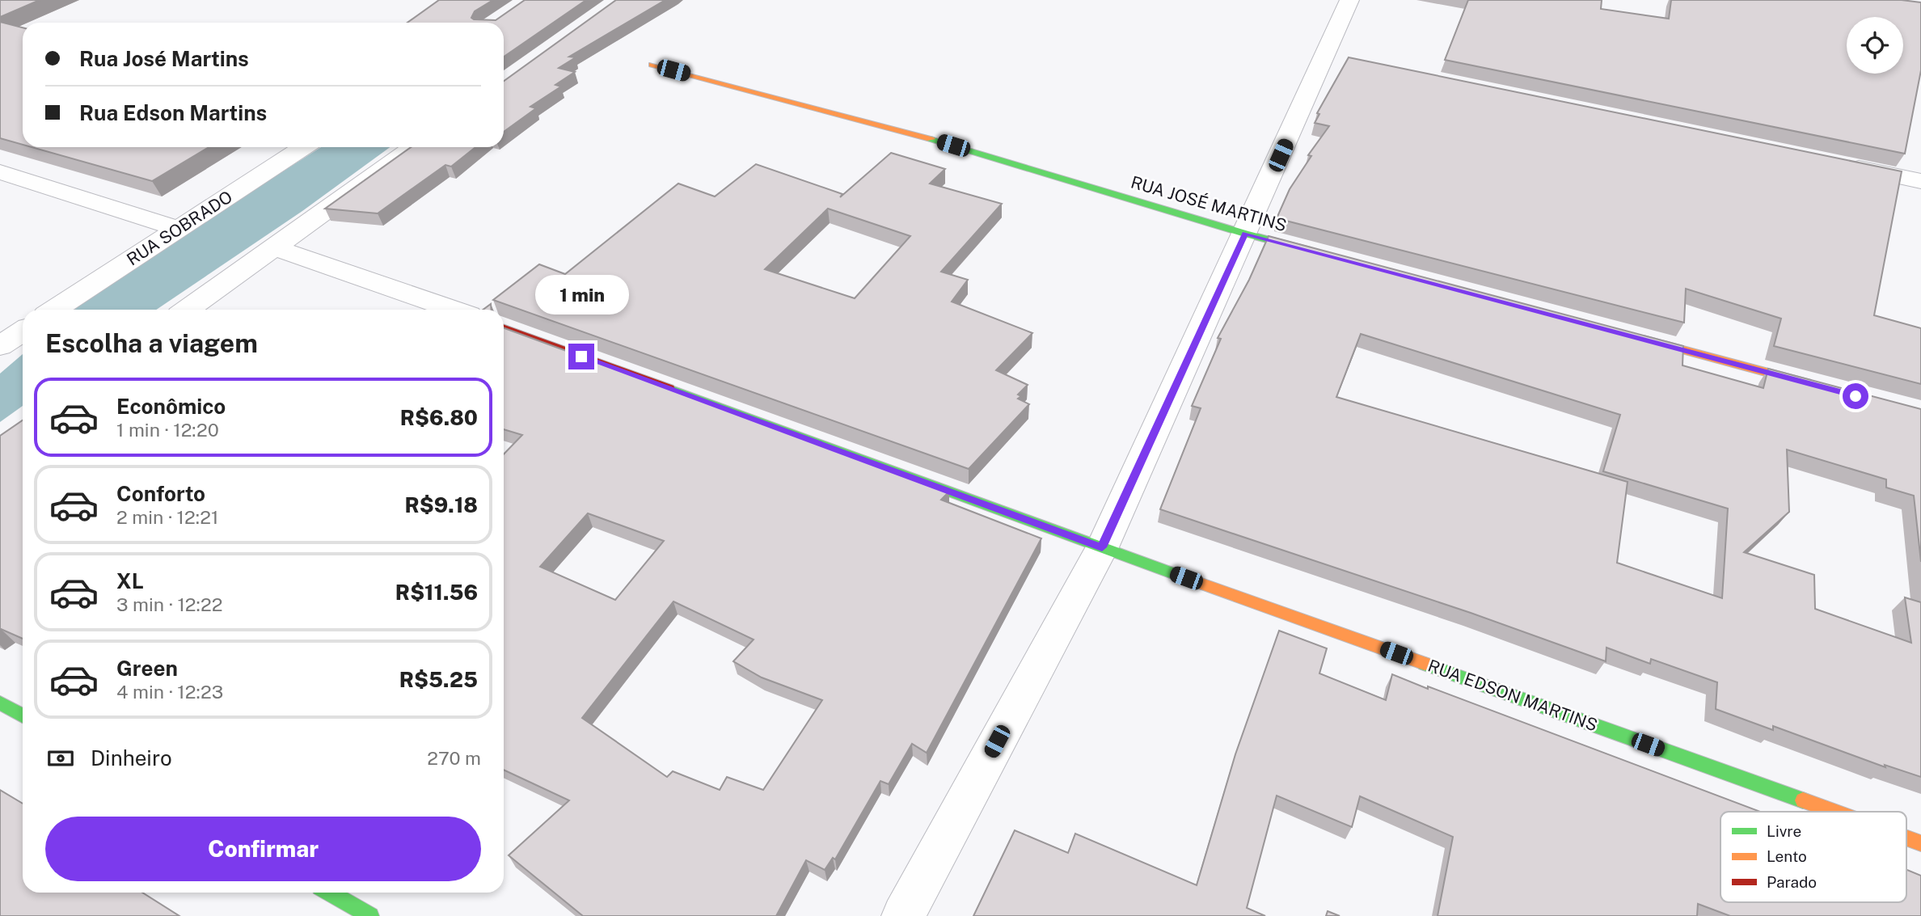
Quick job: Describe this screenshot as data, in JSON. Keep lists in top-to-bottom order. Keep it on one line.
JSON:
{"streets":{"street":["RUA JOSÉ MARTINS","RUA SOBRADO","RUA EDSON MARTINS"]},"legend":["Livre","Lento","Parado"],"page":{"banner":["Rua José Martins","Rua Edson Martins"],"bubble":"1 min","heading":"Escolha a viagem","list":[{"name":"Econômico","note":"1 min · 12:20","value":"R$6.80"},{"name":"Conforto","note":"2 min · 12:21","value":"R$9.18"},{"name":"XL","note":"3 min · 12:22","value":"R$11.56"},{"name":"Green","note":"4 min · 12:23","value":"R$5.25"}],"pay":["Dinheiro","270 m"],"buttons":"Confirmar"}}
